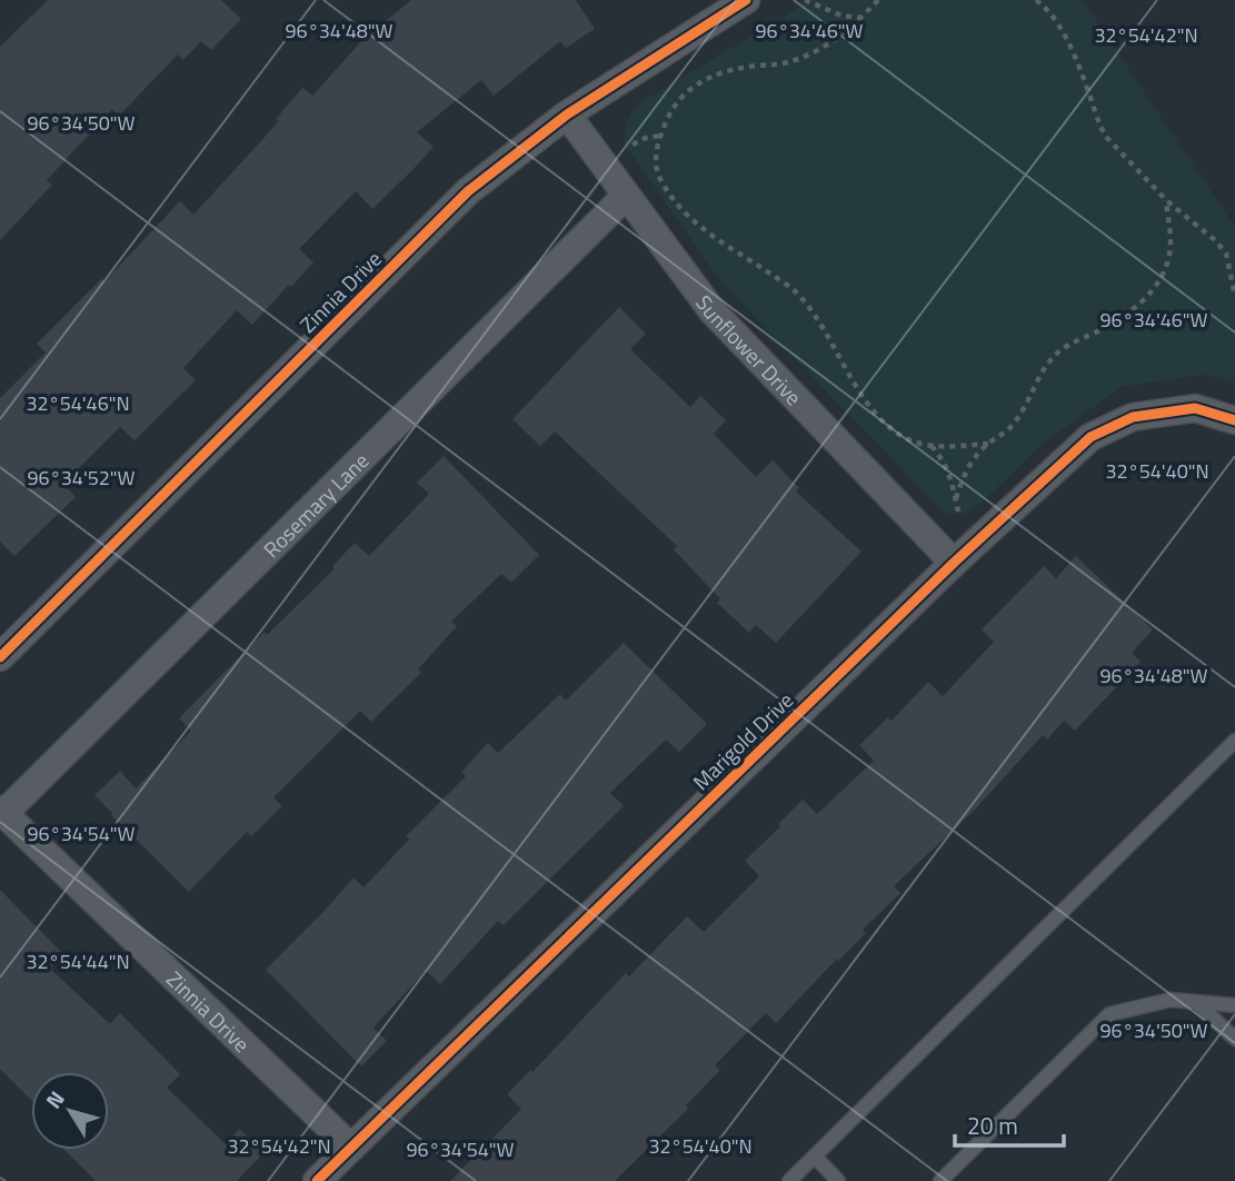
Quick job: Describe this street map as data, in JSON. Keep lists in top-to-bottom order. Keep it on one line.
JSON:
{"streets":{"street":["Zinnia Drive","Sunflower Drive","Rosemary Lane","Marigold Drive"]},"crossings":[["Zinnia Drive","Sunflower Drive"],["Zinnia Drive","Rosemary Lane"],["Zinnia Drive","Marigold Drive"],["Sunflower Drive","Rosemary Lane"],["Sunflower Drive","Marigold Drive"]],"scale_bar":"20 m","north":"top left","coordinates":["96°34'48\"W","96°34'46\"W","32°54'42\"N","96°34'50\"W","32°54'46\"N","32°54'40\"N","96°34'52\"W","96°34'54\"W","32°54'44\"N"]}
